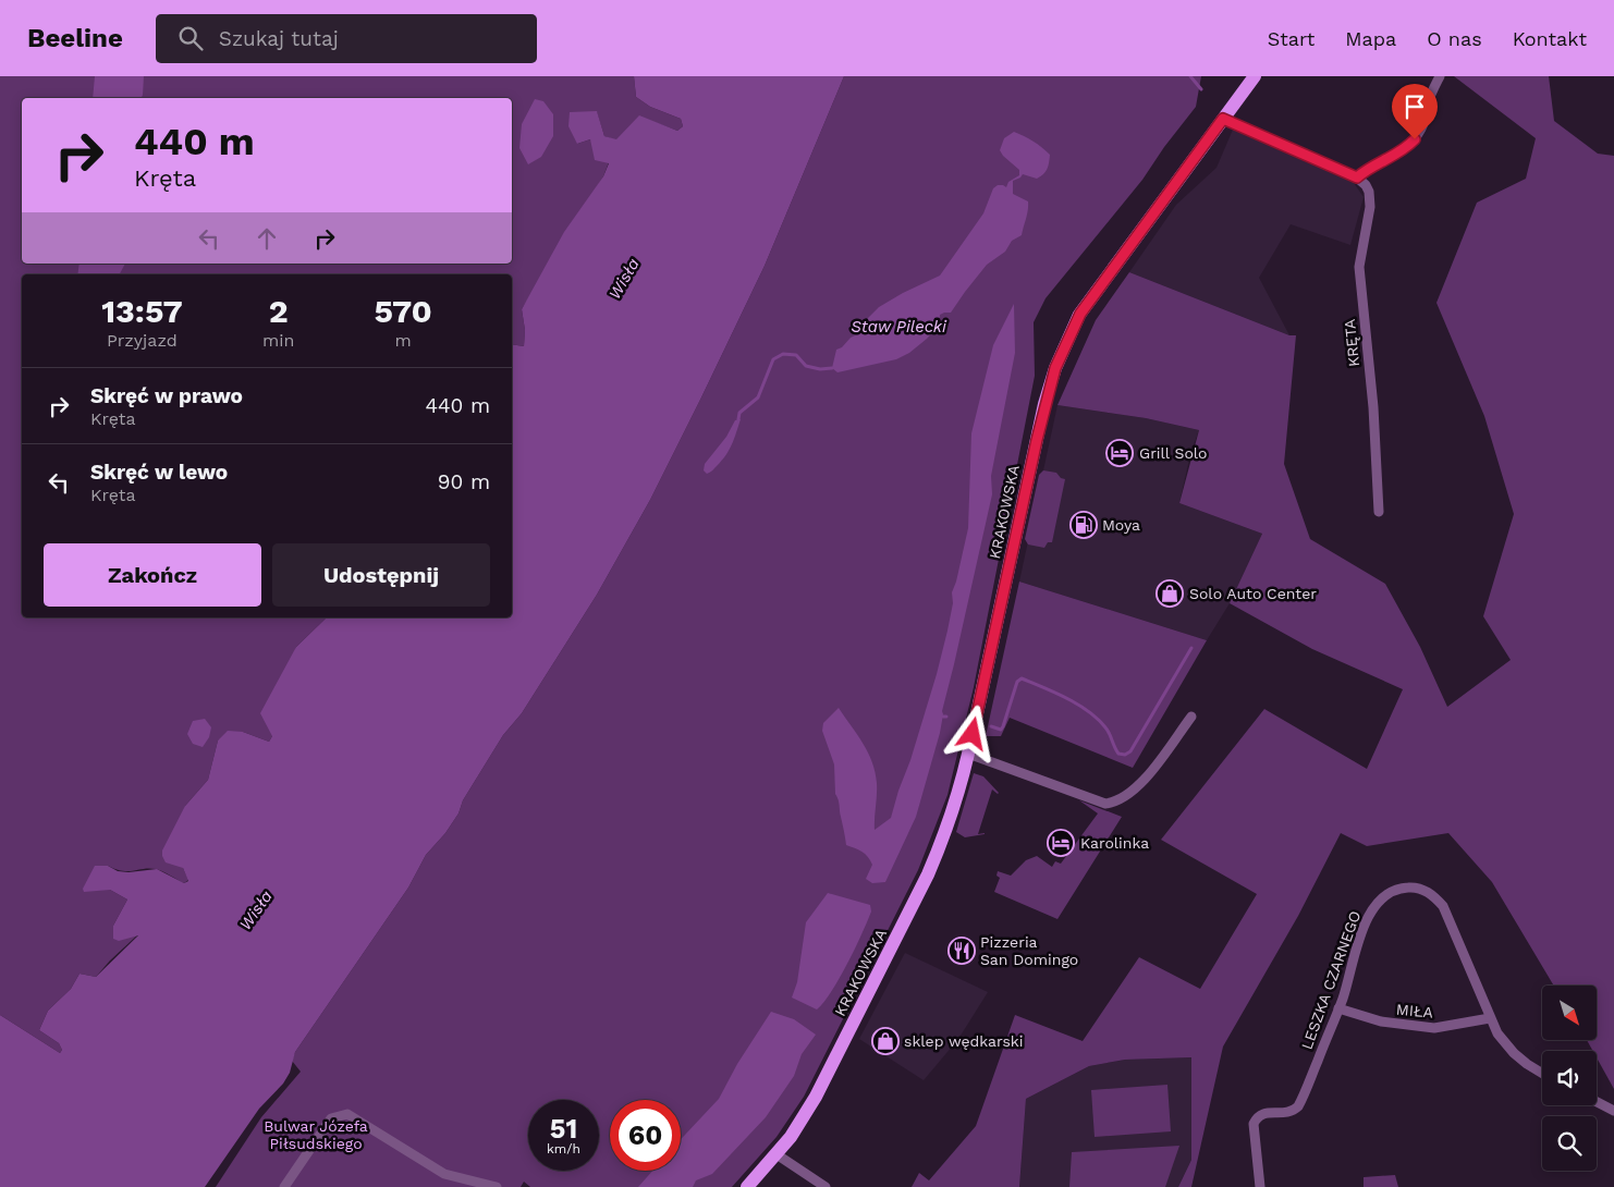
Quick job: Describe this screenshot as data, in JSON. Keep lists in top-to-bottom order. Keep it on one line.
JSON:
{"streets":{"main road":["KRAKOWSKA"],"street":["KRĘTA","LESZKA CZARNEGO","MIŁA"]},"crossings":[["LESZKA CZARNEGO","MIŁA"]],"water":["Wisła","Staw Pilecki"],"parks":["Bulwar Józefa Piłsudskiego"],"places":{"hotel":["Grill Solo","Karolinka"],"fuel station":["Moya"],"shop":["Solo Auto Center","sklep wędkarski"],"restaurant":["Pizzeria San Domingo"]},"north":"bottom right","page":{"header":"Beeline","search":"Szukaj tutaj","nav":["Start","Mapa","O nas","Kontakt"],"turn":["440 m","Kręta"],"eta":["13:57","Przyjazd","2","min","570","m"],"list":[{"name":"Skręć w prawo","note":"Kręta","value":"440 m"},{"name":"Skręć w lewo","note":"Kręta","value":"90 m"}],"buttons":["Zakończ","Udostępnij"],"speed":"51 km/h","limit":"60"}}
